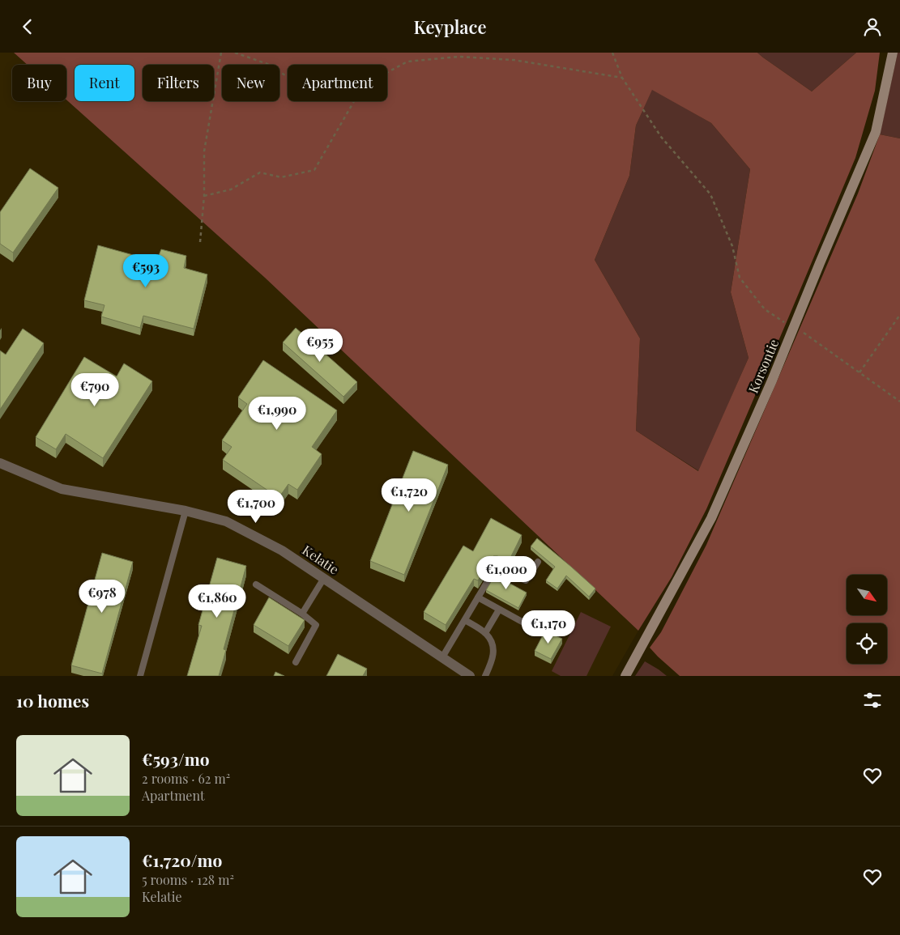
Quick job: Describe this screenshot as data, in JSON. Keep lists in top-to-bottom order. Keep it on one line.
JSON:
{"streets":{"main road":["Korsontie"],"street":["Kelatie"]},"north":"bottom right","page":{"header":"Keyplace","chip":["Buy","Rent","Filters","New","Apartment"],"price":["€593","€955","€790","€1,990","€1,720","€1,700","€1,000","€978","€1,860","€1,170"],"heading":"10 homes","list":[{"name":"€593/mo","note":"2 rooms · 62 m² · Apartment"},{"name":"€1,720/mo","note":"5 rooms · 128 m² · Kelatie"}]}}
